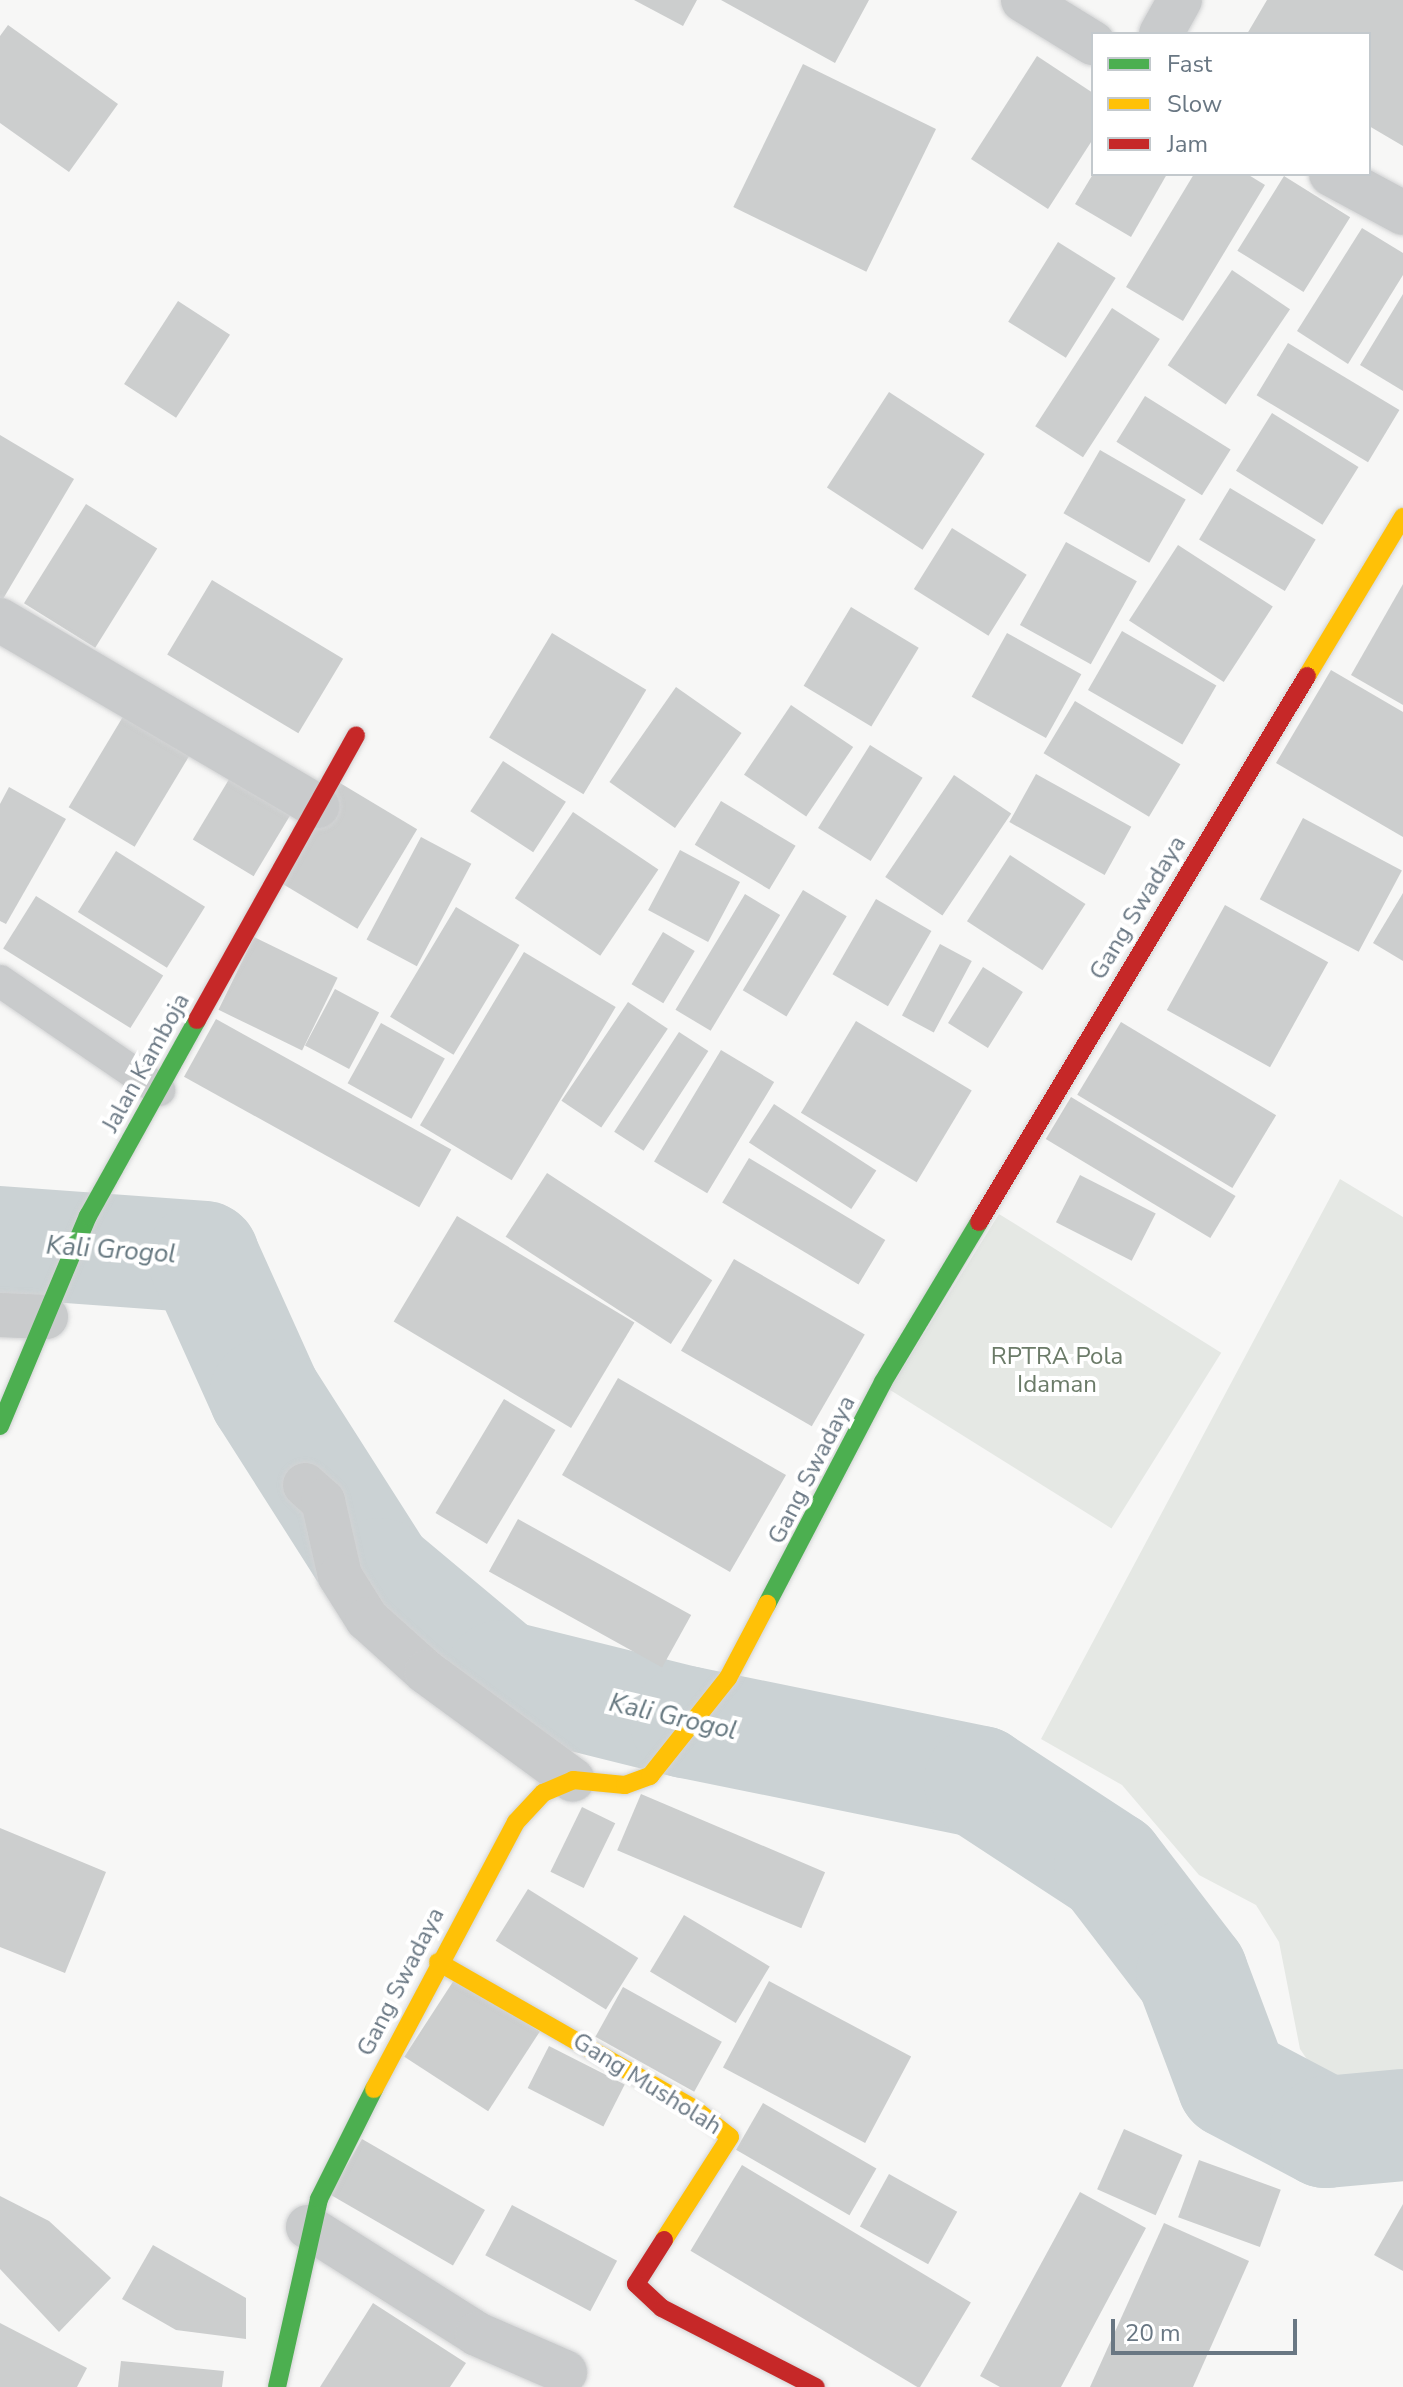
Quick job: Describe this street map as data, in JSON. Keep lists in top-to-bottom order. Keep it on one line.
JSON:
{"streets":{"street":["Gang Swadaya","Jalan Kamboja","Gang Musholah"]},"crossings":[["Gang Swadaya","Gang Musholah"]],"water":["Kali Grogol"],"parks":["RPTRA Pola Idaman"],"legend":["Fast","Slow","Jam"],"scale_bar":"20 m"}
